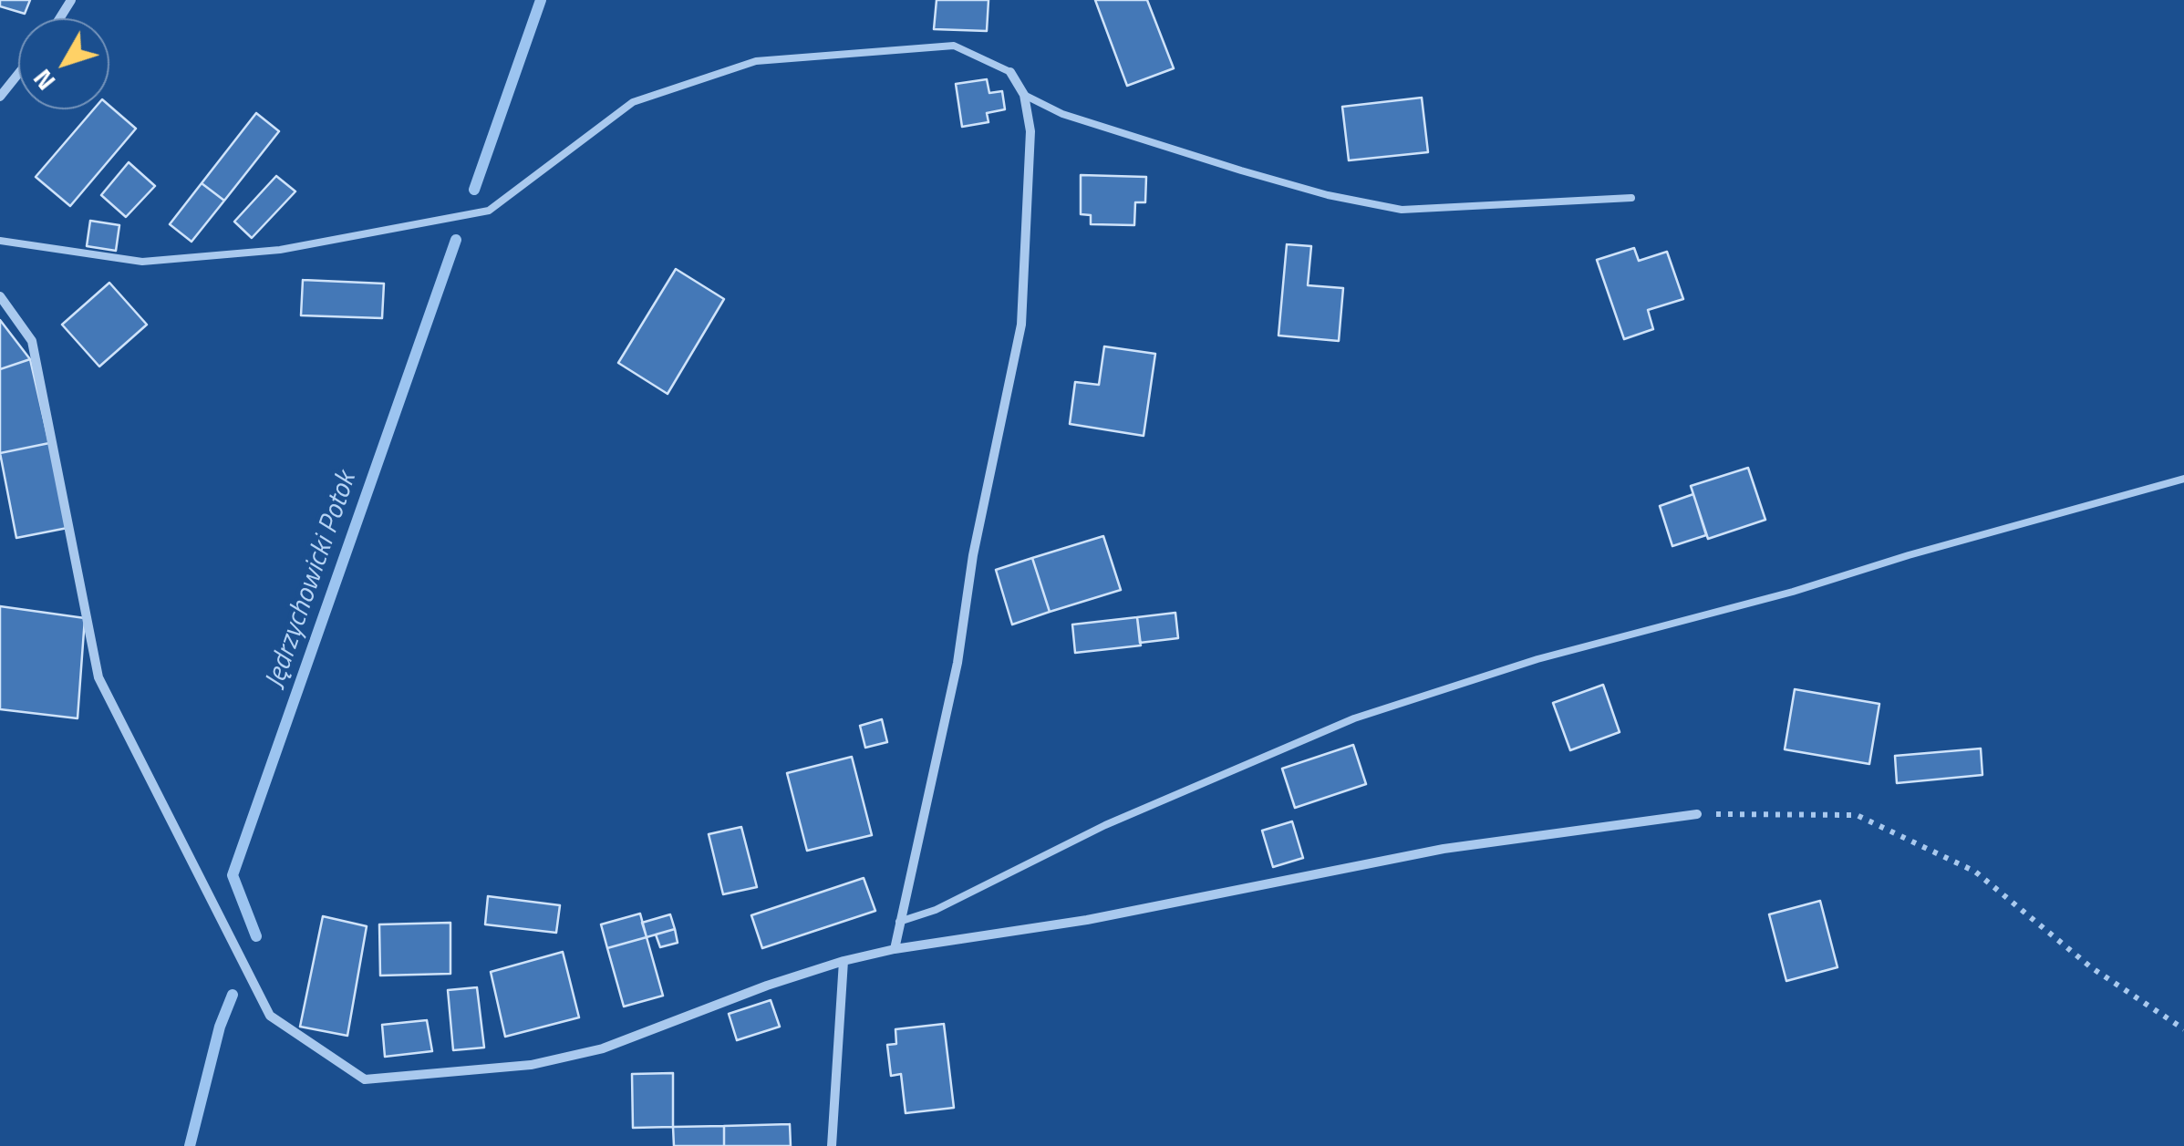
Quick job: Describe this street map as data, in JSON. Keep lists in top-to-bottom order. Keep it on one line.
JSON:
{"water":["Jędrzychowicki Potok"],"north":"bottom left"}
